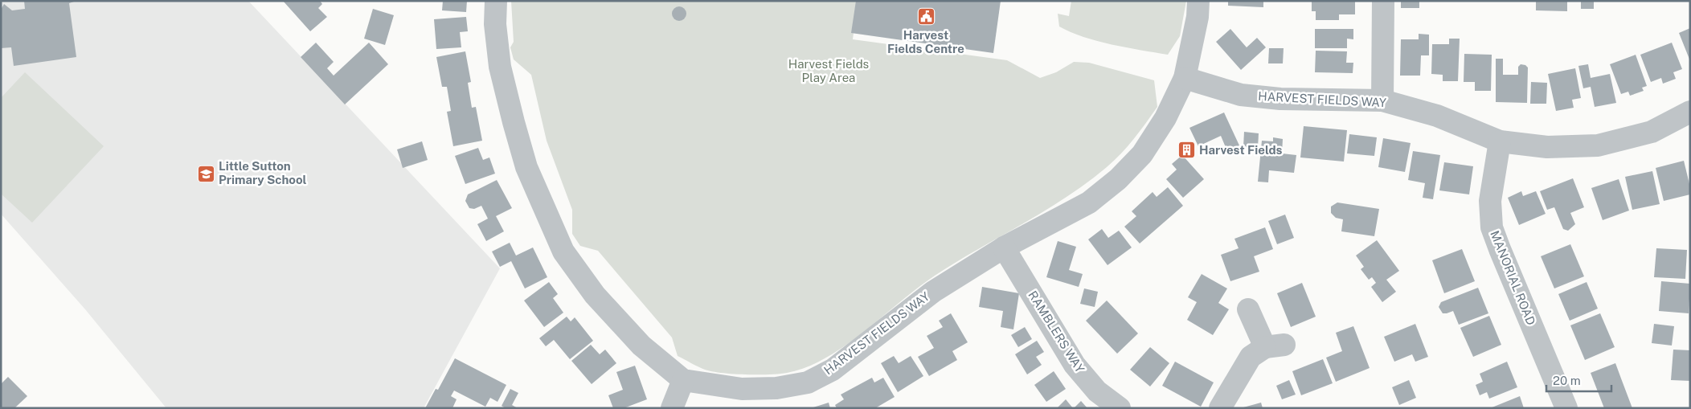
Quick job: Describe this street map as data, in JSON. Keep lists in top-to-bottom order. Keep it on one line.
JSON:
{"streets":{"street":["HARVEST FIELDS WAY","MANORIAL ROAD","RAMBLERS WAY"]},"crossings":[["HARVEST FIELDS WAY","MANORIAL ROAD"],["HARVEST FIELDS WAY","RAMBLERS WAY"]],"parks":["Harvest Fields Play Area"],"places":{"public building":["Harvest Fields Centre"],"building":["Harvest Fields"],"school or university":["Little Sutton Primary School"]},"scale_bar":"20 m"}
